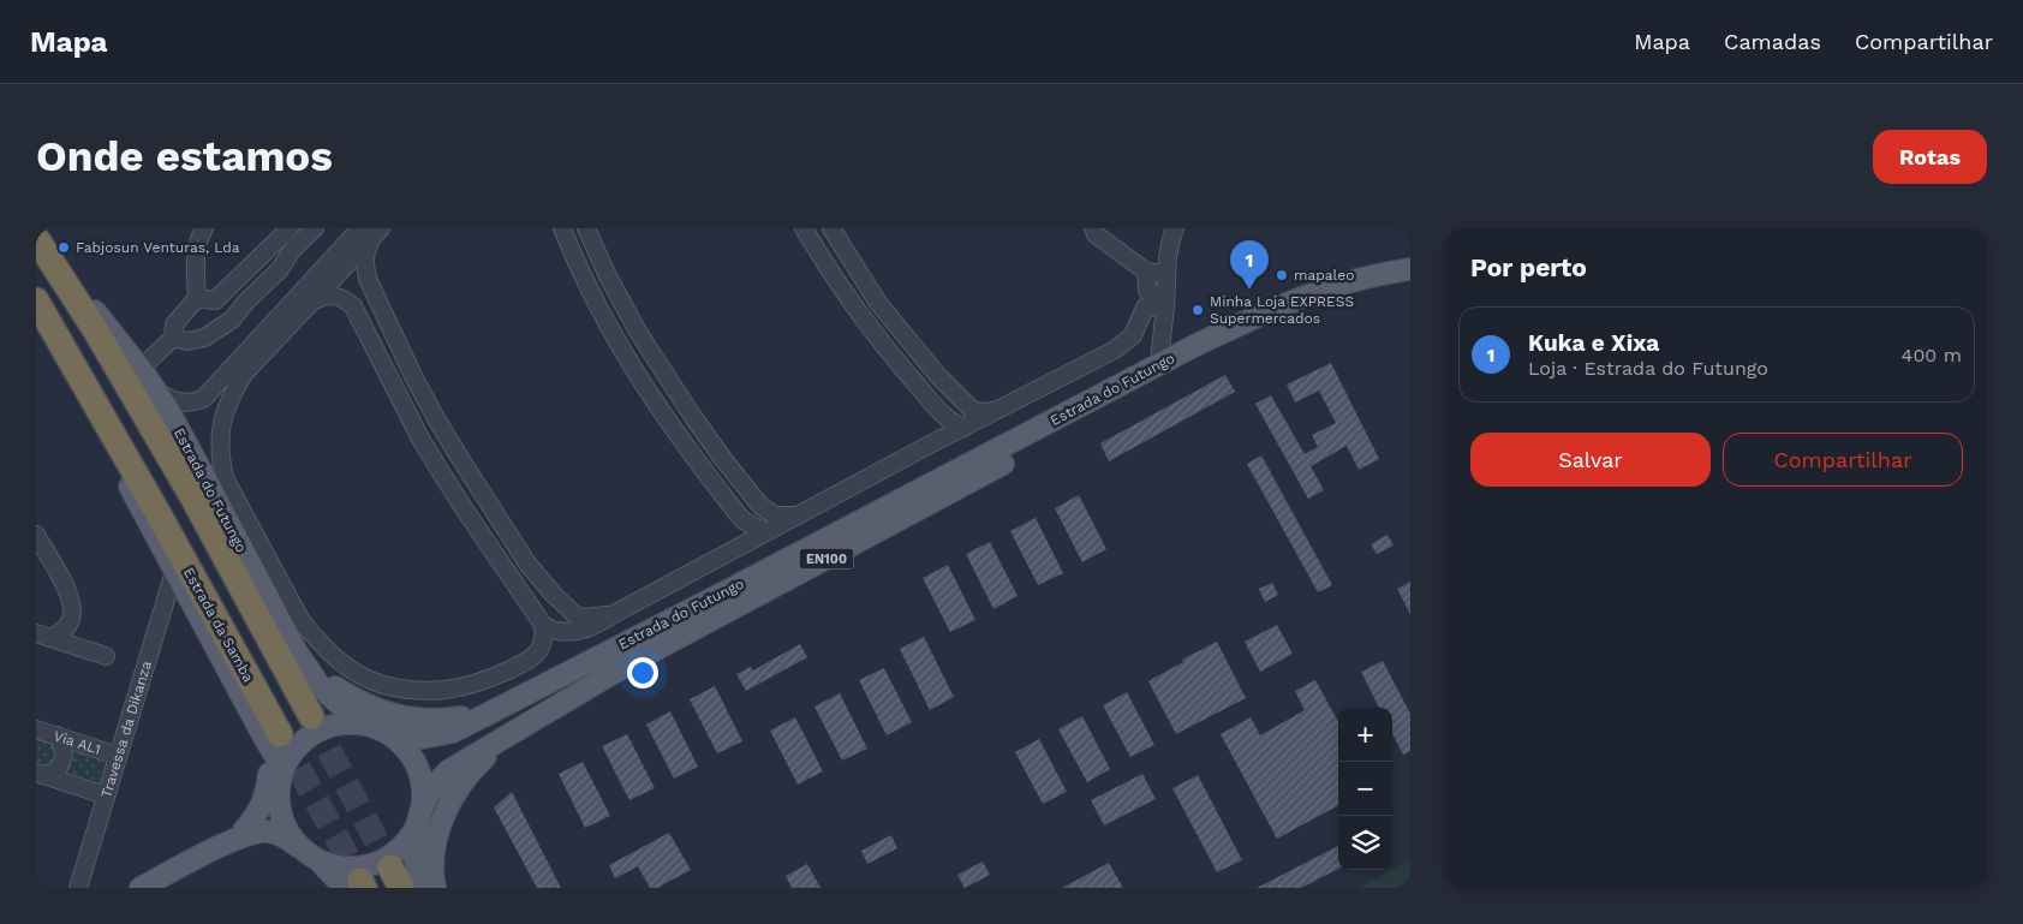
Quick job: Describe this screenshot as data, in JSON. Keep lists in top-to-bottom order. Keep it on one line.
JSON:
{"streets":{"highway":["Estrada do Futungo","Estrada da Samba"],"main road":["EN100"],"street":["Travessa da Dikanza","Via AL1"]},"crossings":[["Travessa da Dikanza","Via AL1"]],"places":["Fabjosun Venturas, Lda","mapaleo","Minha Loja EXPRESS Supermercados"],"page":{"header":"Mapa","nav":["Mapa","Camadas","Compartilhar"],"buttons":["Rotas",["Salvar","Compartilhar"]],"title":"Onde estamos","heading":"Por perto","pins":"1","list":[{"mark":"1","name":"Kuka e Xixa","note":"Loja · Estrada do Futungo","value":"400 m"}],"map_buttons":["+","−"]}}
